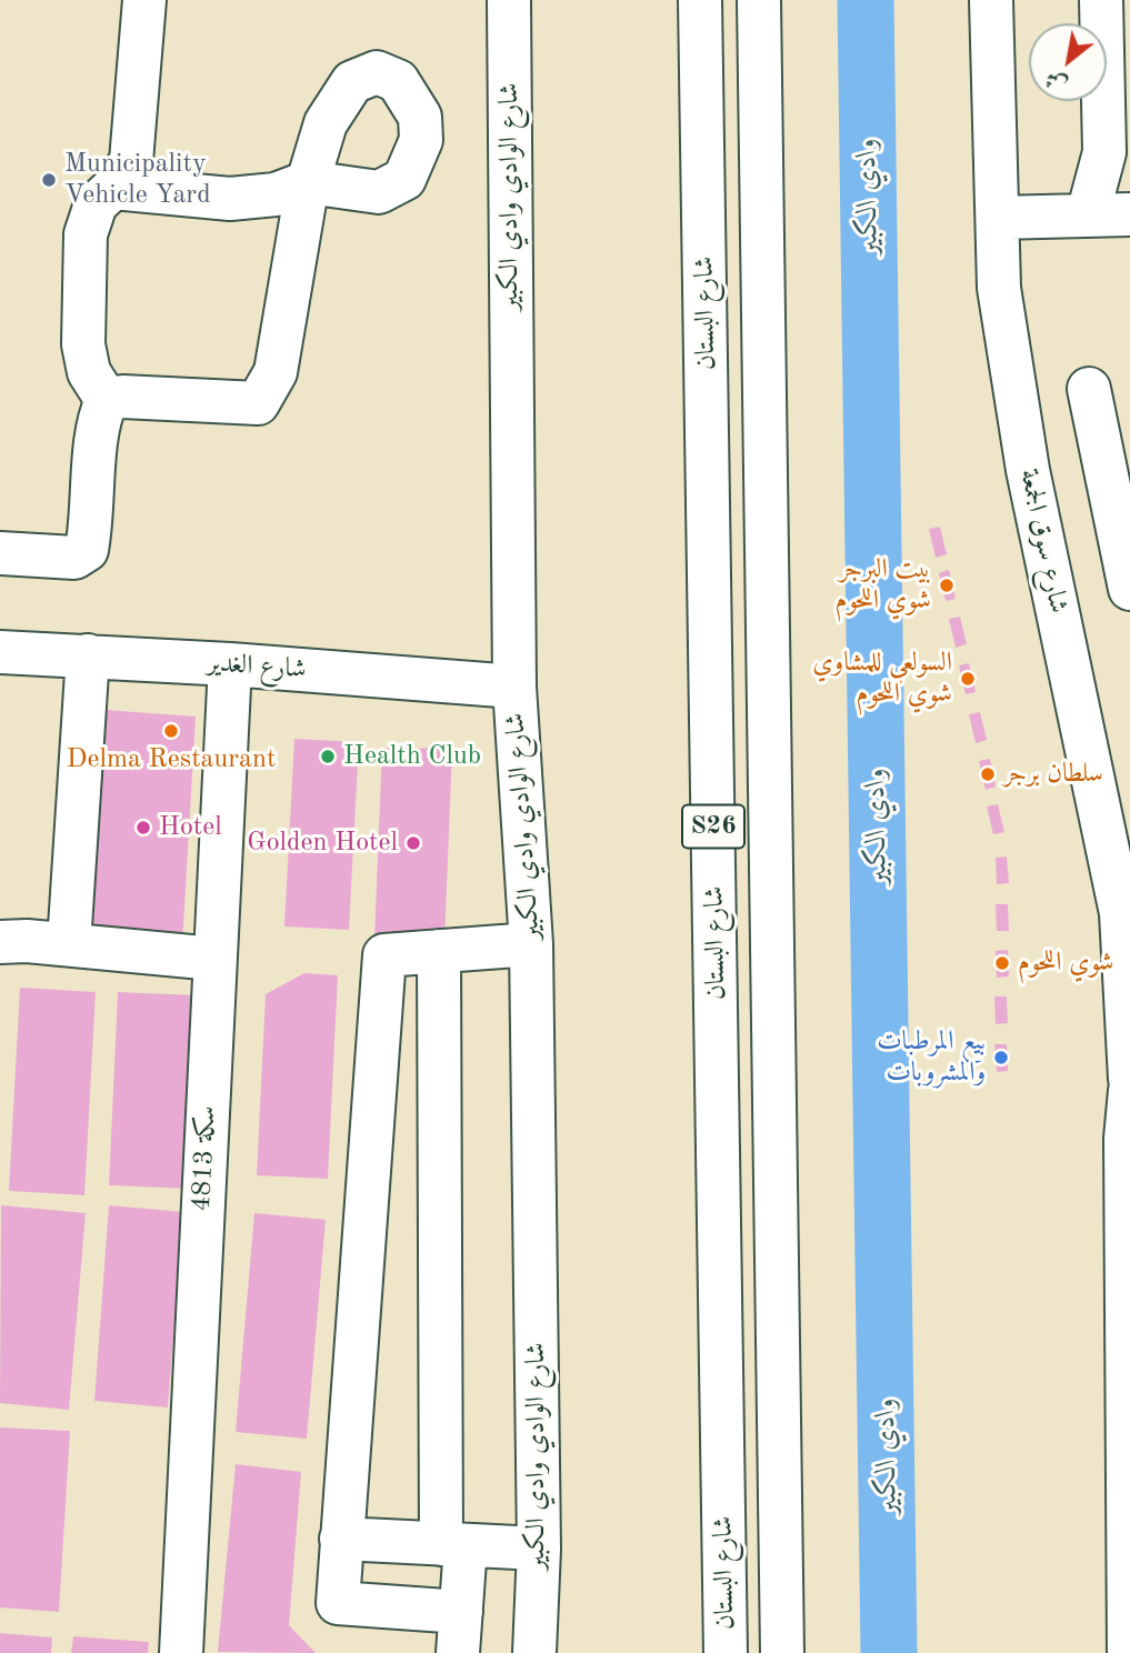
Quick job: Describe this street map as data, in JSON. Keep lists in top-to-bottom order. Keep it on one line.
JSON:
{"streets":{"street":["شارع الوادي وادي الكبير","شارع البستان","شارع سوق الجمعة","شارع الغدير","S26","سكة 4813"]},"crossings":[["شارع الوادي وادي الكبير","شارع الغدير"],["شارع الغدير","سكة 4813"]],"water":["وادي الكبير"],"places":["Municipality Vehicle Yard","بيت البرجر شوي اللحوم","السولعي للمشاوي شوي اللحوم","Delma Restaurant","Health Club","سلطان برجر","Hotel","Golden Hotel","شوي اللحوم","بيع المرطبات والمشروبات"],"north":"bottom left"}
